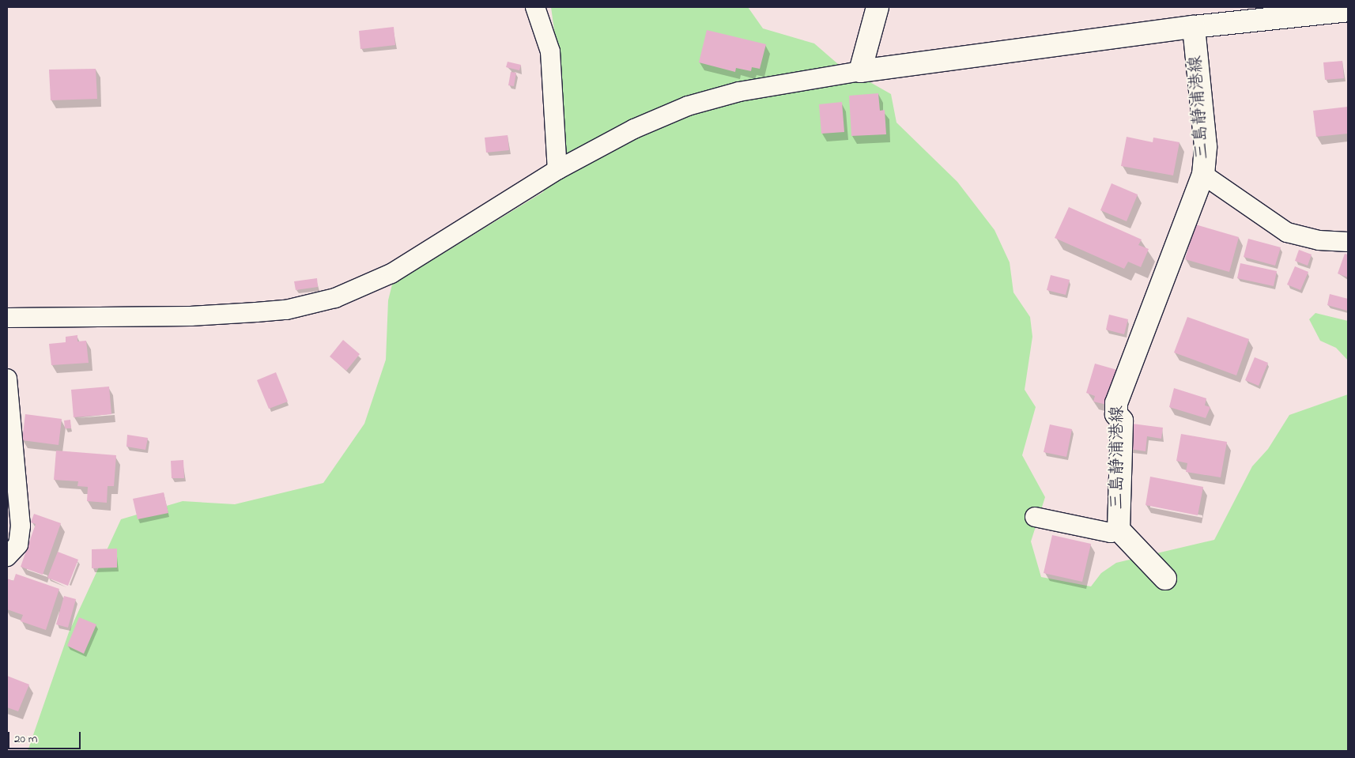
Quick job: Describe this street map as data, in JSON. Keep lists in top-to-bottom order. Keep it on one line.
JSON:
{"streets":{"main road":["三島静浦港線"]},"scale_bar":"20 m"}
